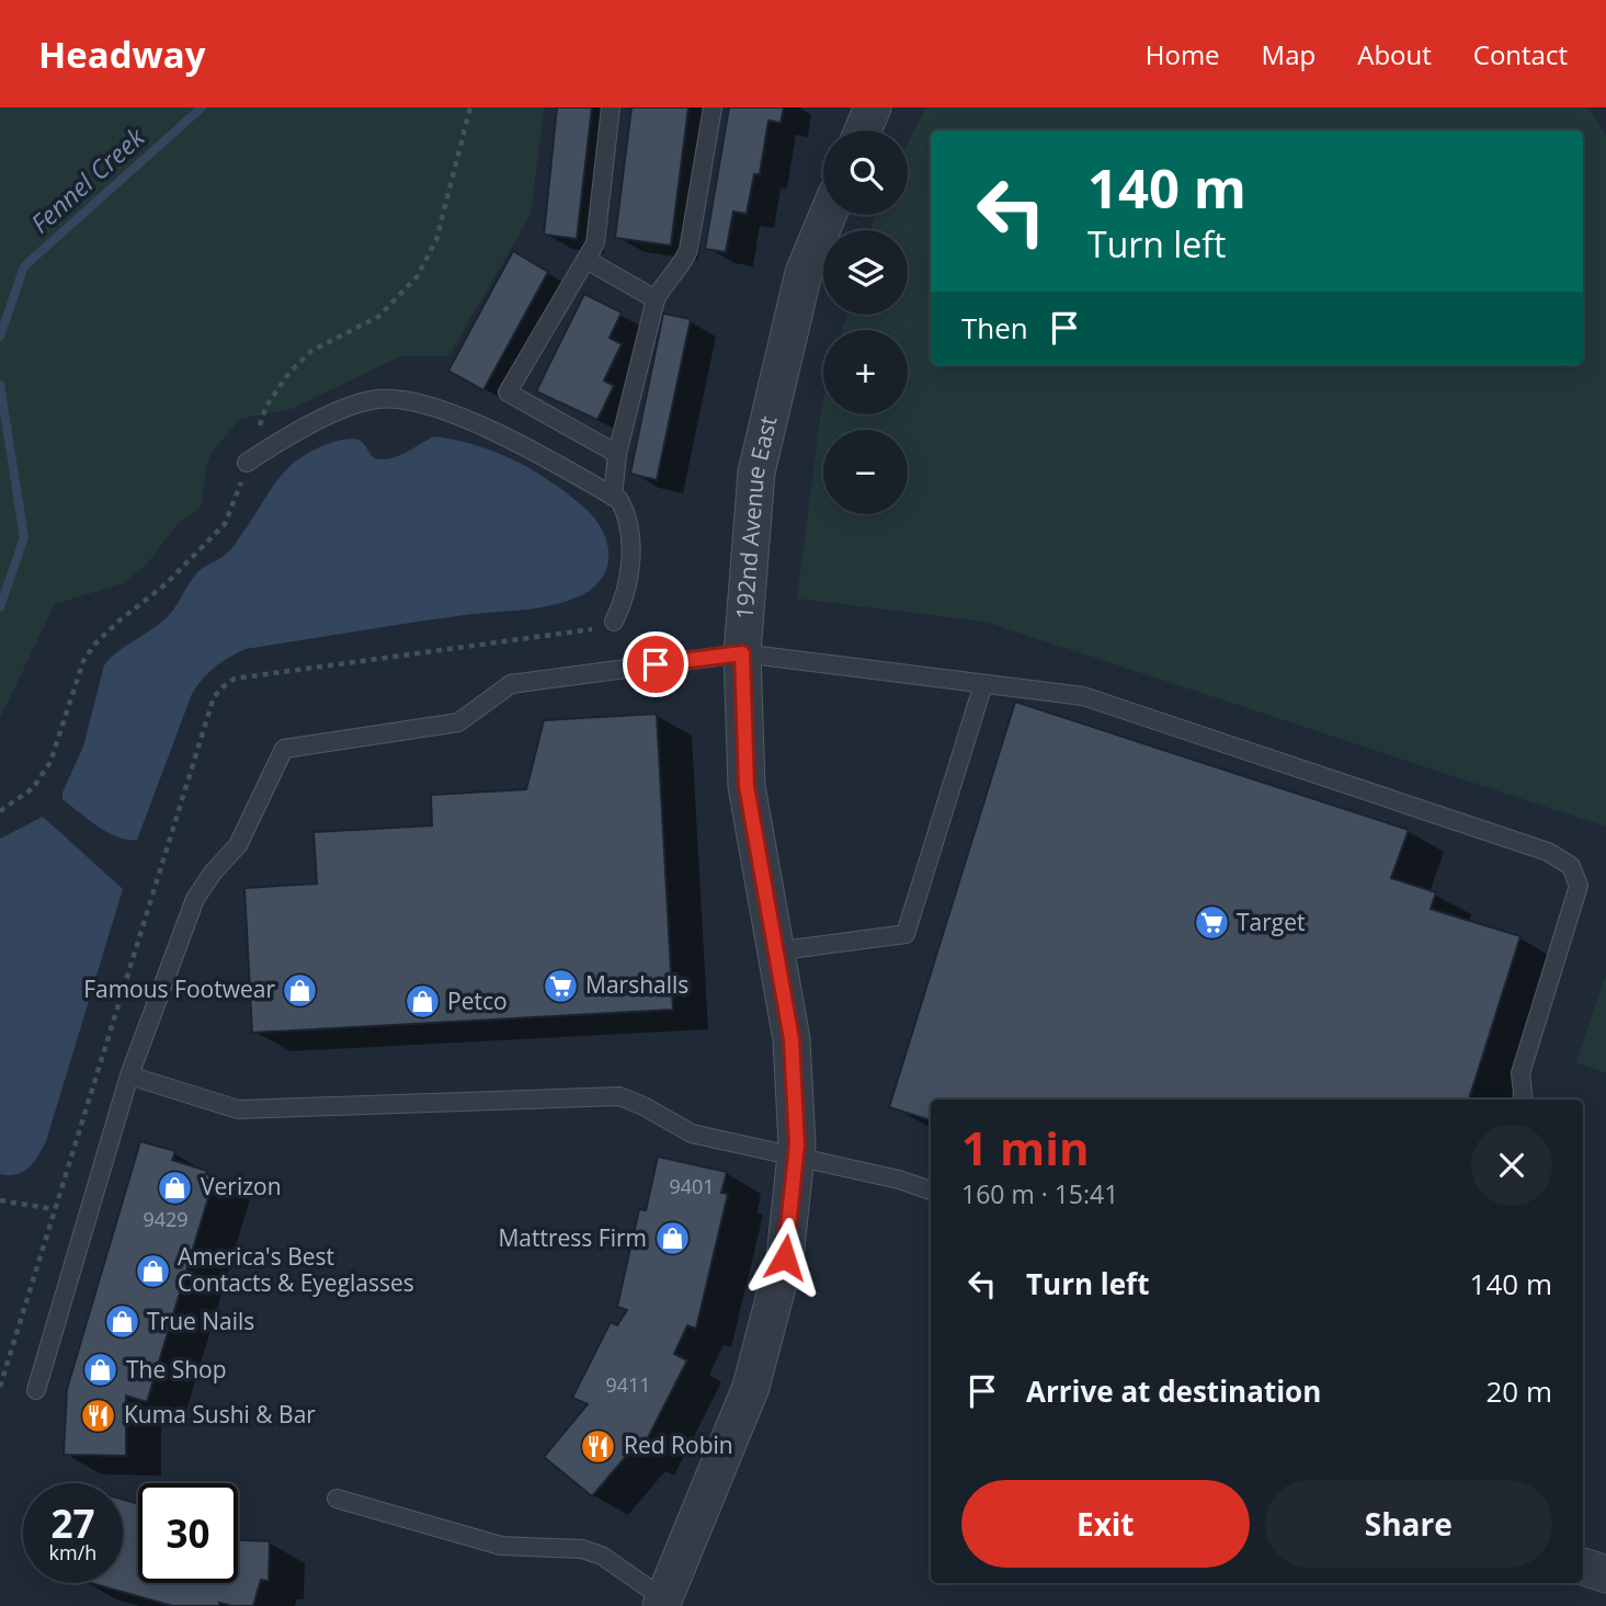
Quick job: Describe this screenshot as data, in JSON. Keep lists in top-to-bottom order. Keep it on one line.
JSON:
{"streets":{"street":["192nd Avenue East"]},"water":["Fennel Creek"],"places":{"supermarket":["Target","Marshalls"],"shop":["Famous Footwear","Petco","Verizon","Mattress Firm","America's Best Contacts & Eyeglasses","True Nails","The Shop"],"restaurant":["Kuma Sushi & Bar","Red Robin"]},"house_numbers":["9401","9429","9411"],"page":{"header":"Headway","nav":["Home","Map","About","Contact"],"map_buttons":["+","−"],"turn":["140 m","Turn left"],"then":"Then","heading":["1 min","160 m · 15:41"],"list":[{"name":"Turn left","value":"140 m"},{"name":"Arrive at destination","value":"20 m"}],"buttons":["Exit","Share"],"speed":"27 km/h","limit":"30"}}
